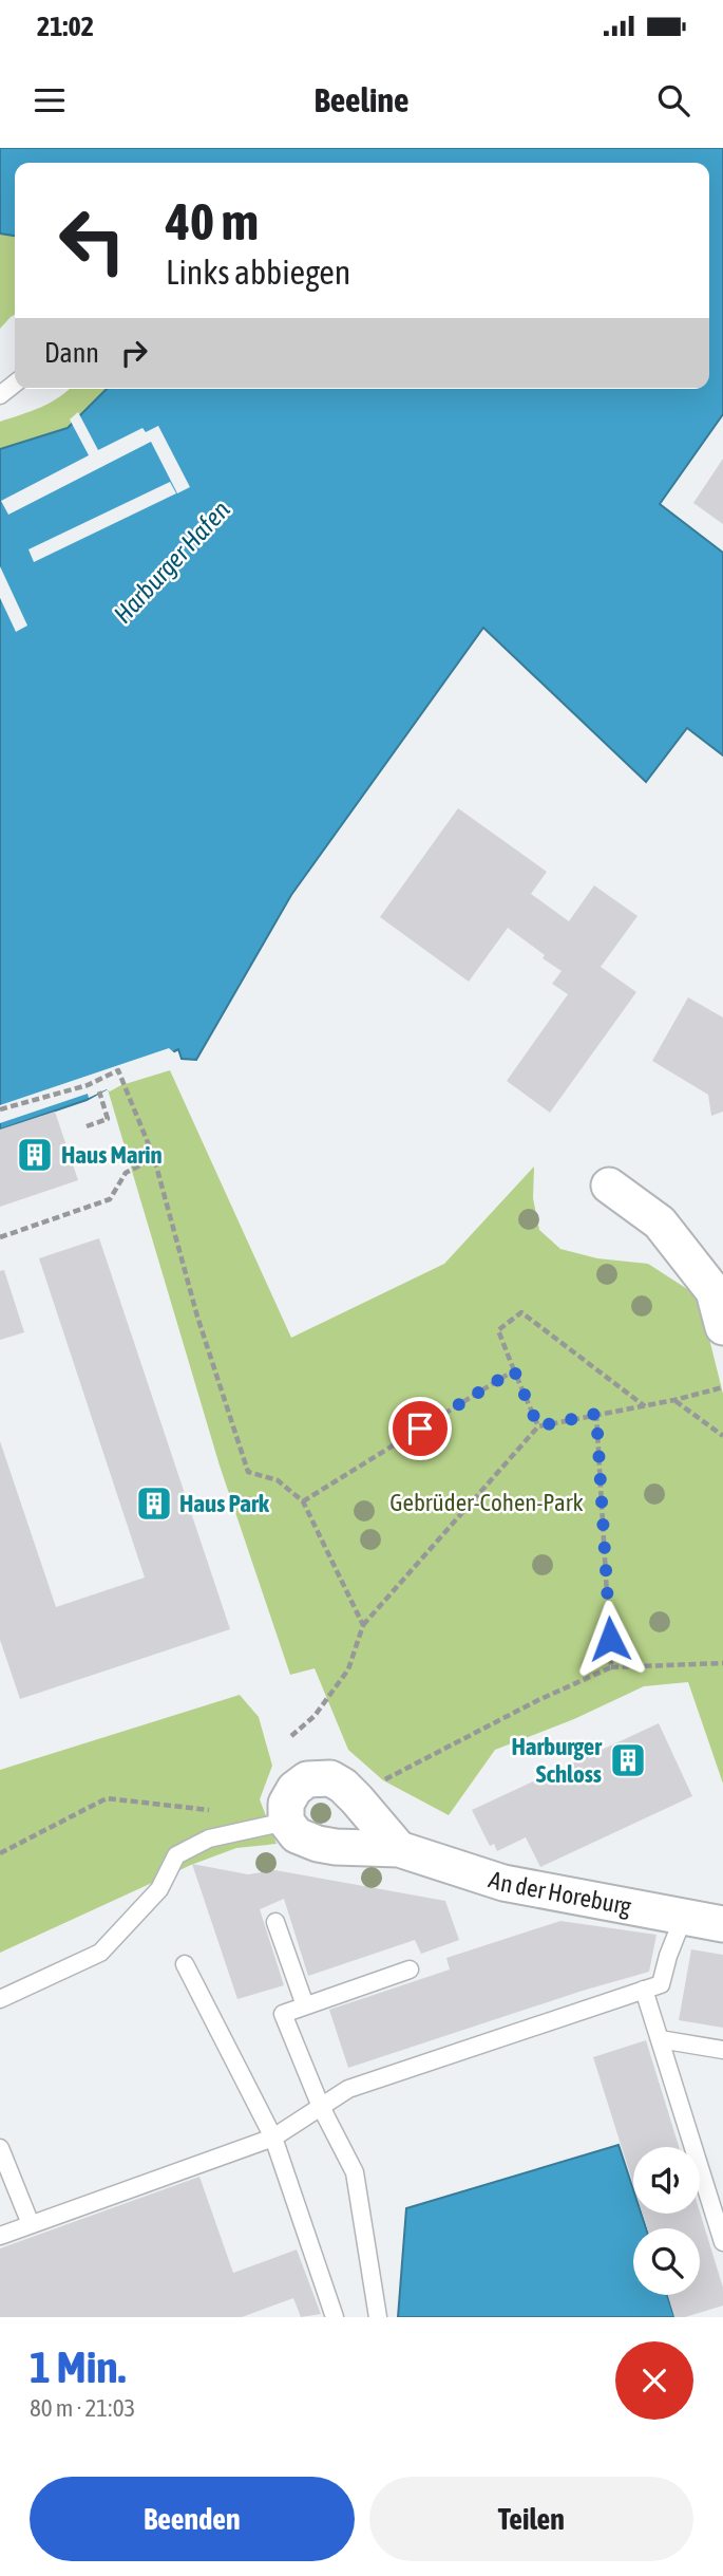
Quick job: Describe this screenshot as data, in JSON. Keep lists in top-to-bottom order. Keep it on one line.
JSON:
{"streets":{"street":["An der Horeburg"]},"water":["Harburger Hafen"],"parks":["Gebrüder-Cohen-Park"],"places":{"building":["Haus Marin","Haus Park","Harburger Schloss"]},"page":{"status":"21:02","header":"Beeline","turn":["40 m","Links abbiegen"],"then":"Dann","heading":["1 Min.","80 m · 21:03"],"buttons":["Beenden","Teilen"]}}
